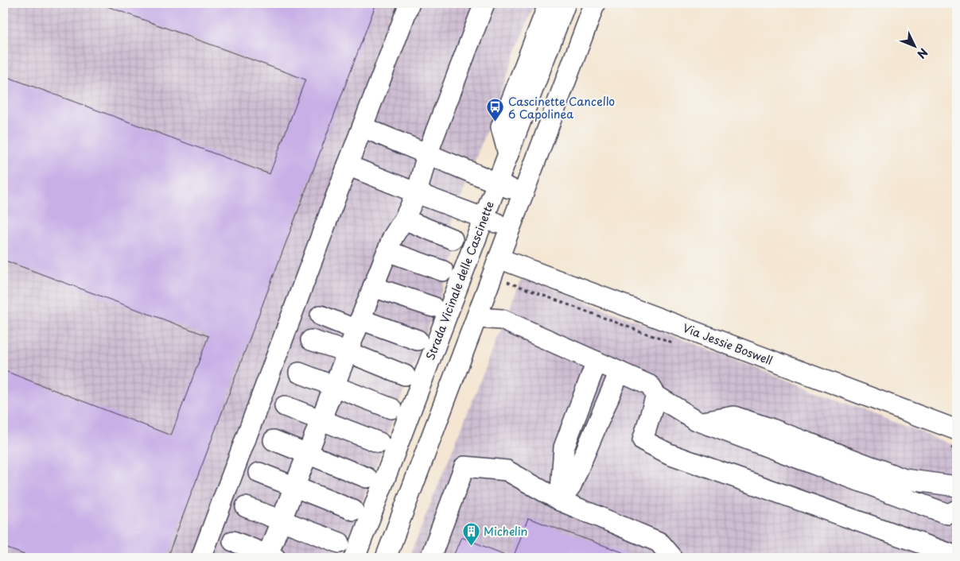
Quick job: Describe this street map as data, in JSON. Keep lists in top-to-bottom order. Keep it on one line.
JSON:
{"streets":{"street":["Strada Vicinale delle Cascinette","Via Jessie Boswell"]},"places":{"bus stop":["Cascinette Cancello 6 Capolinea"],"building":["Michelin"]},"north":"bottom right"}
